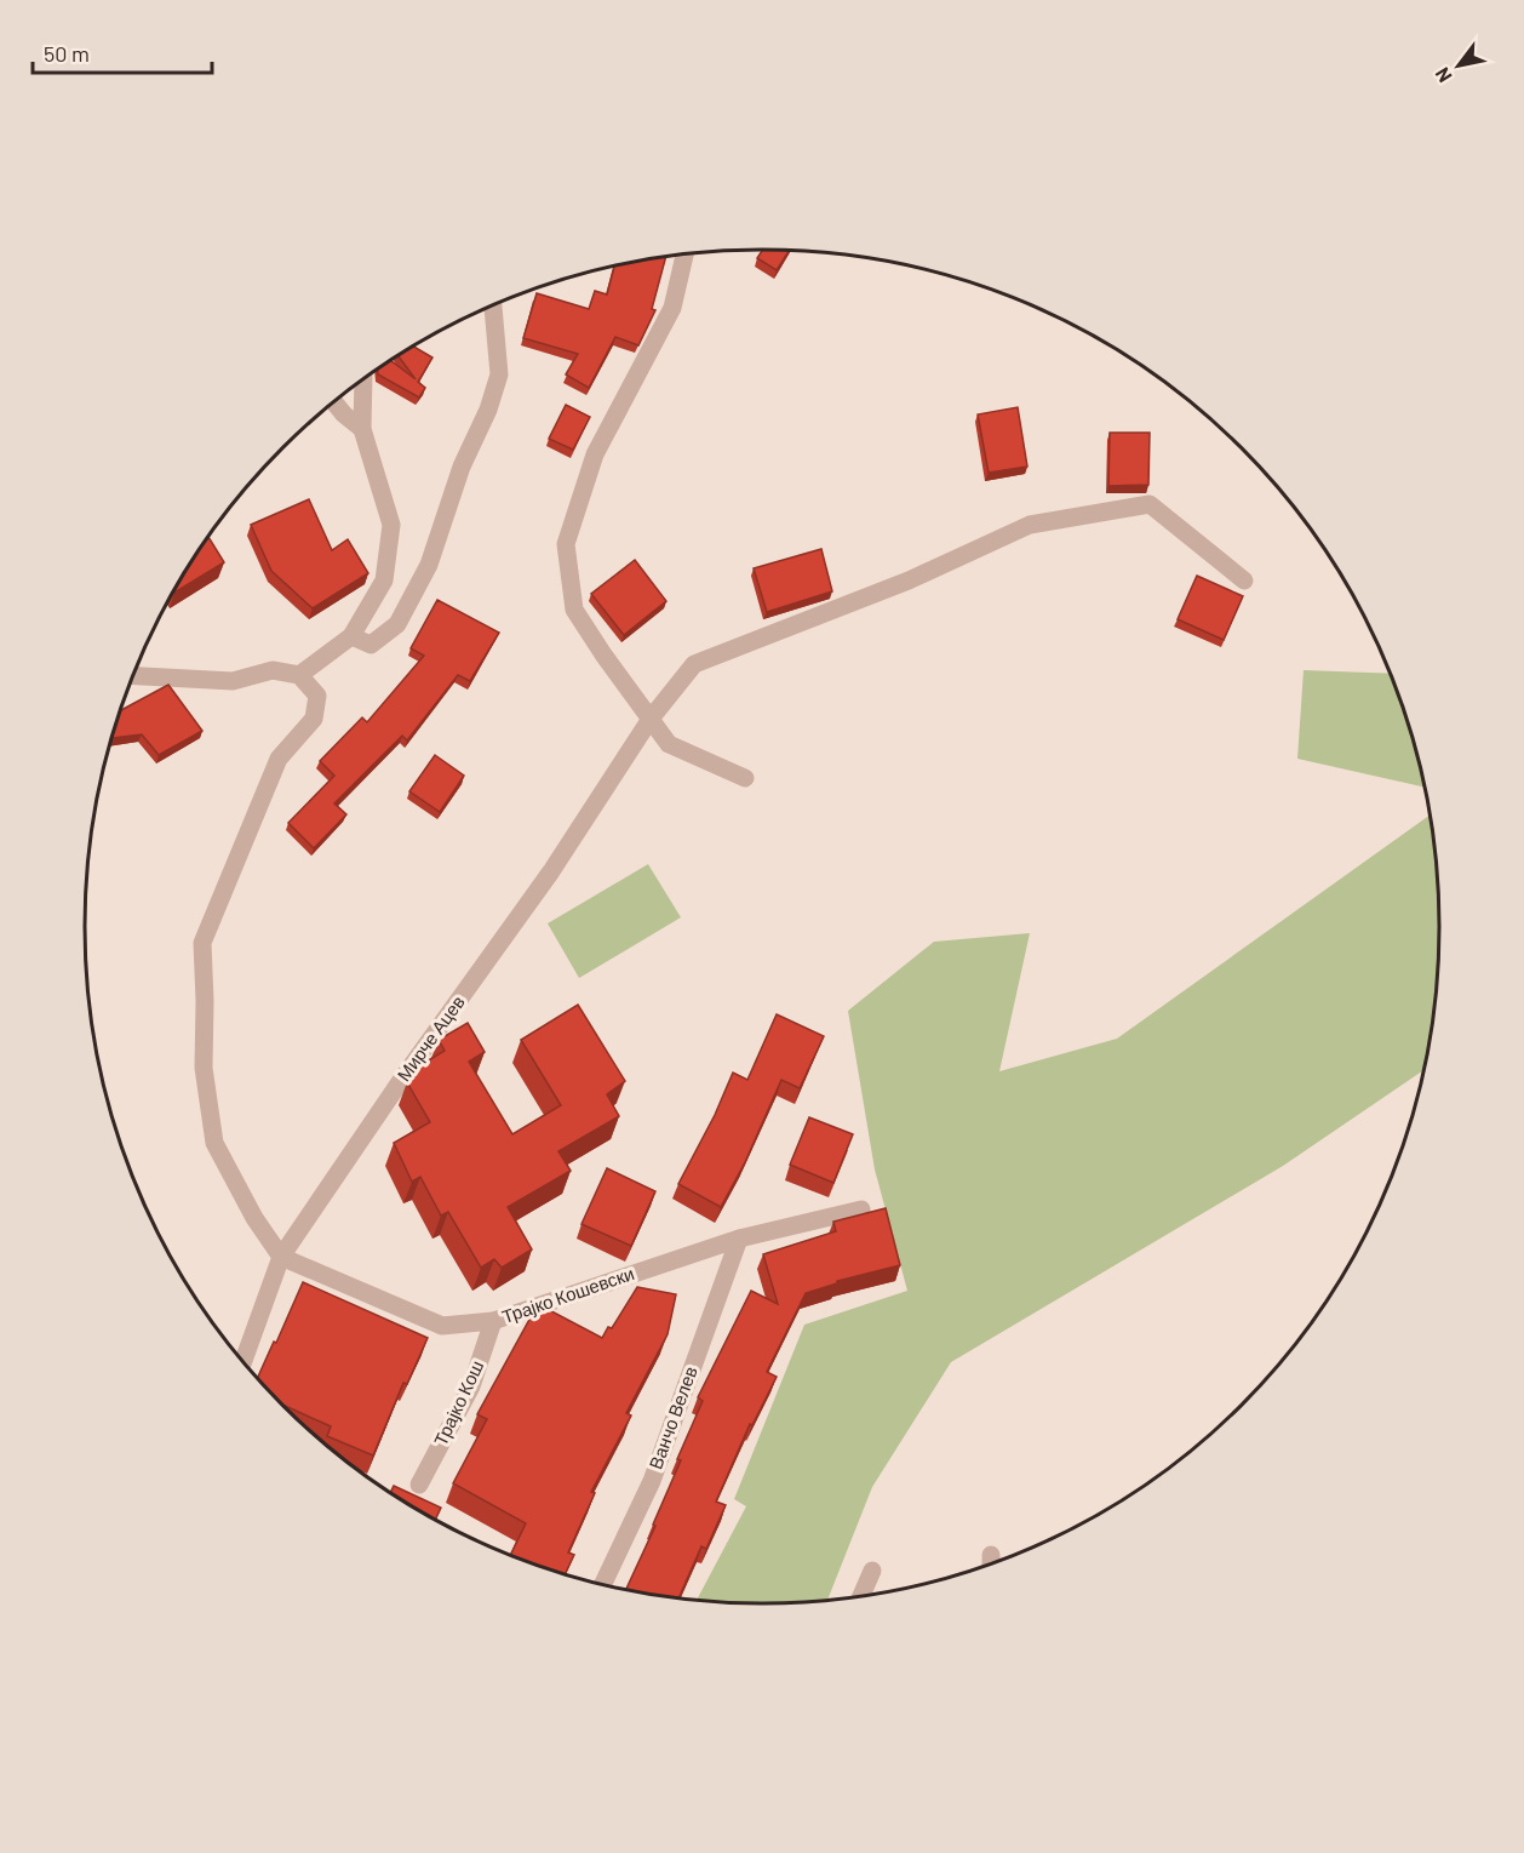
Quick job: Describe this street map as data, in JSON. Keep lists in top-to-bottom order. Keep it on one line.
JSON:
{"streets":{"street":["Мирче Ацев","Трајко Кошевски","Трајко Кош","Ванчо Велев"]},"crossings":[["Мирче Ацев","Трајко Кошевски"],["Трајко Кошевски","Трајко Кош"],["Трајко Кошевски","Ванчо Велев"]],"scale_bar":"50 m","north":"bottom left"}
